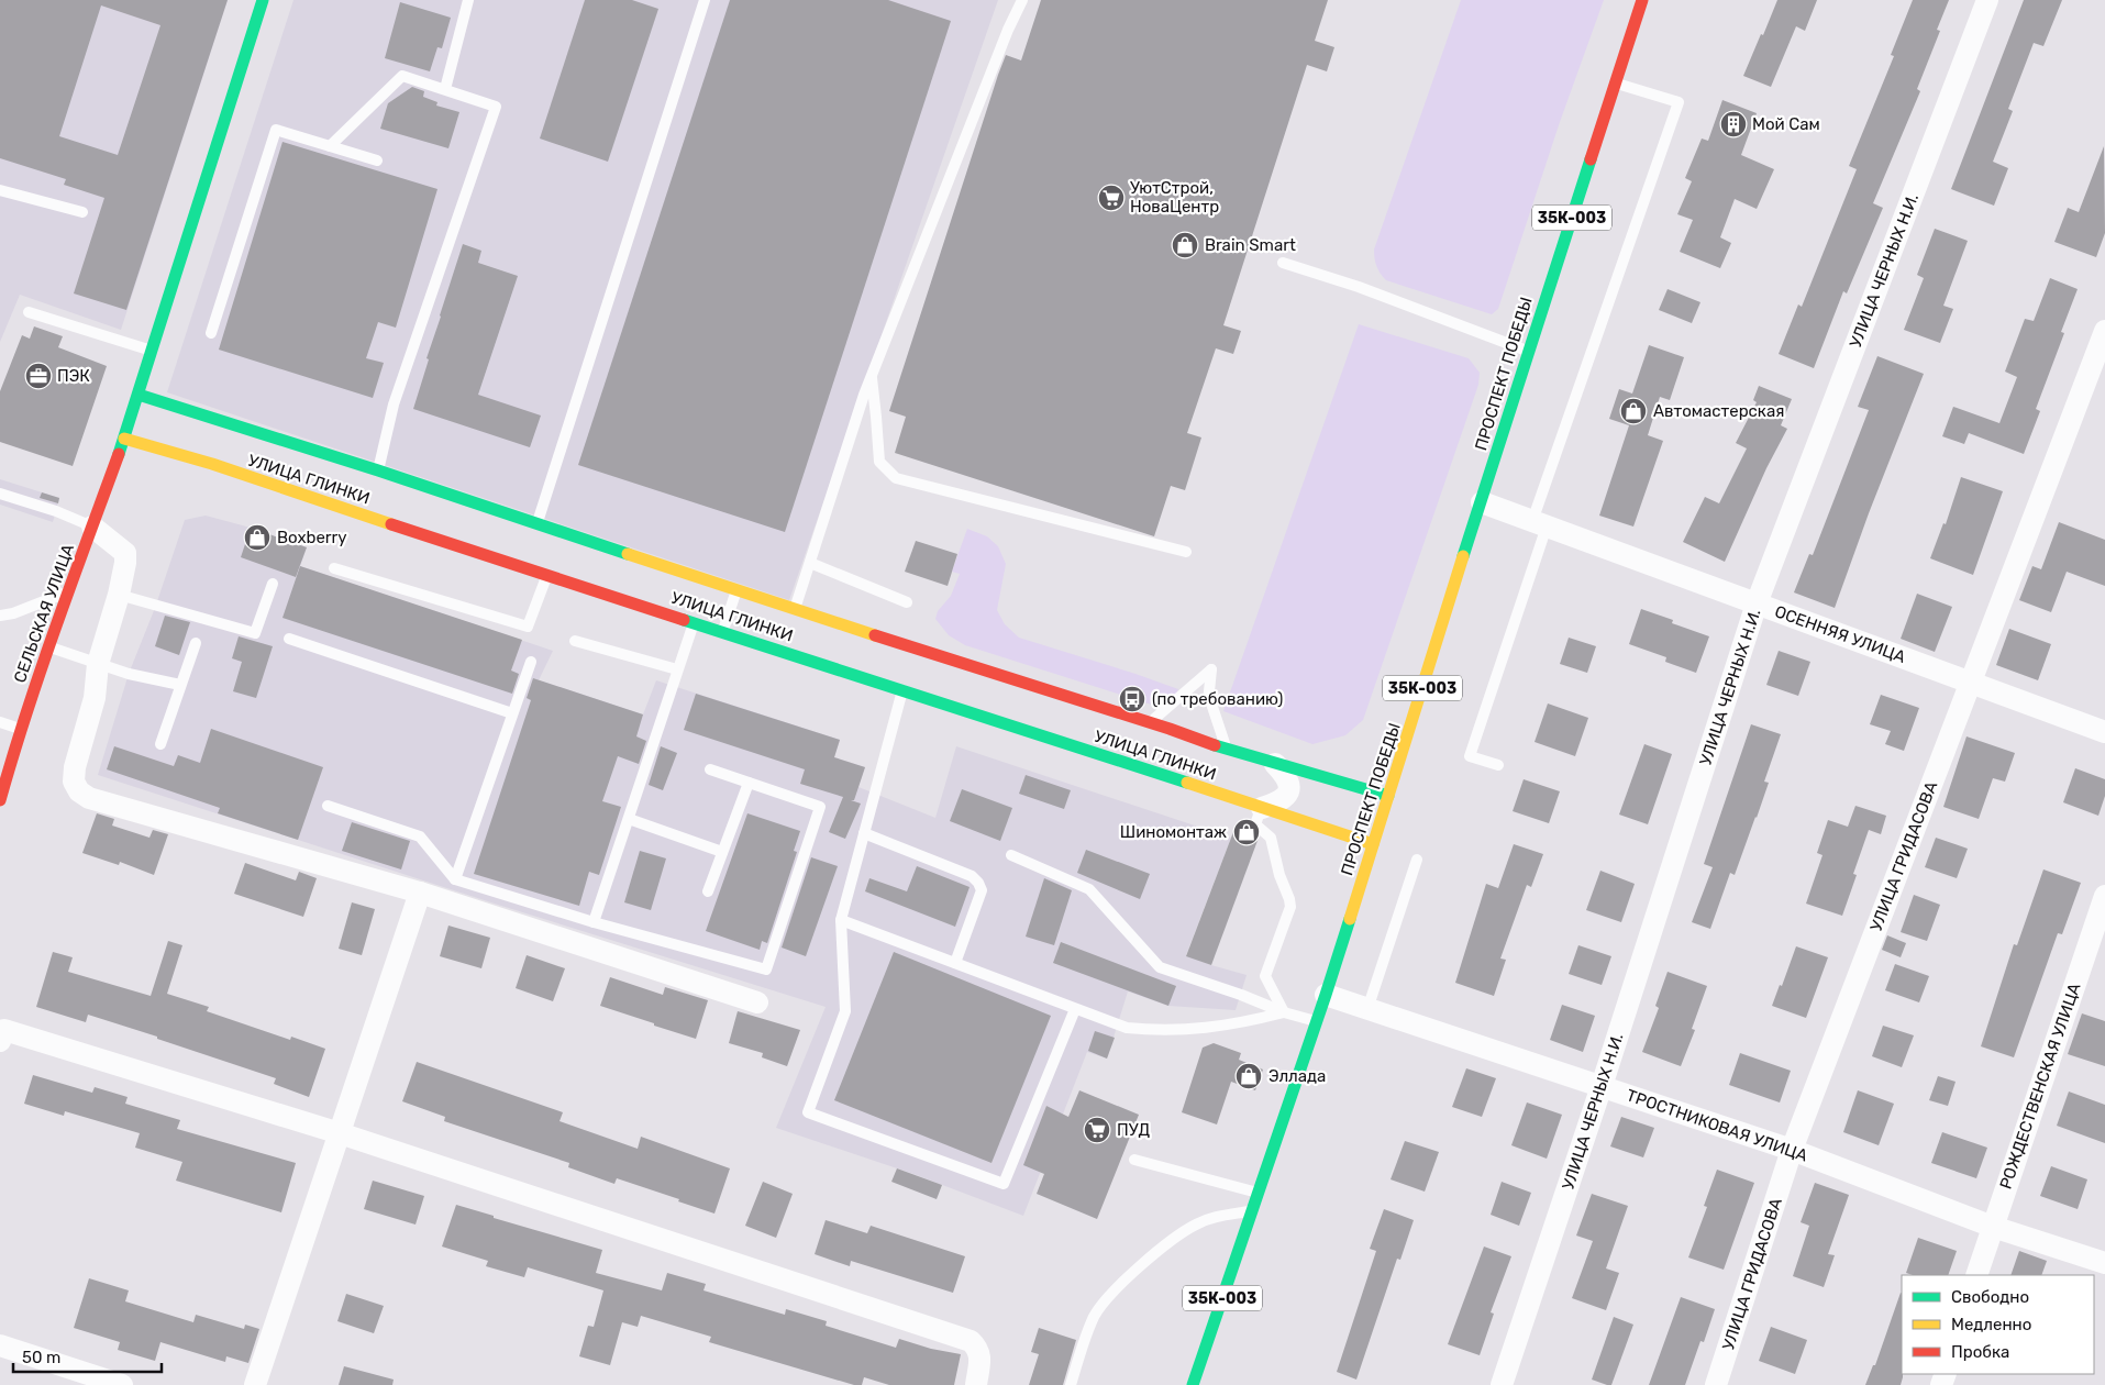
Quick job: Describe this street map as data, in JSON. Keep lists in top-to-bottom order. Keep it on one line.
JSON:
{"streets":{"main road":["35К-003","ПРОСПЕКТ ПОБЕДЫ","УЛИЦА ГЛИНКИ","СЕЛЬСКАЯ УЛИЦА"],"street":["УЛИЦА ЧЕРНЫХ Н.И.","ОСЕННЯЯ УЛИЦА","УЛИЦА ГРИДАСОВА","РОЖДЕСТВЕНСКАЯ УЛИЦА","ТРОСТНИКОВАЯ УЛИЦА"]},"crossings":[["УЛИЦА ЧЕРНЫХ Н.И.","ОСЕННЯЯ УЛИЦА"],["УЛИЦА ЧЕРНЫХ Н.И.","ТРОСТНИКОВАЯ УЛИЦА"],["ПРОСПЕКТ ПОБЕДЫ","УЛИЦА ГЛИНКИ"],["ПРОСПЕКТ ПОБЕДЫ","ОСЕННЯЯ УЛИЦА"],["ПРОСПЕКТ ПОБЕДЫ","ТРОСТНИКОВАЯ УЛИЦА"],["УЛИЦА ГЛИНКИ","СЕЛЬСКАЯ УЛИЦА"],["ОСЕННЯЯ УЛИЦА","УЛИЦА ГРИДАСОВА"],["УЛИЦА ГРИДАСОВА","ТРОСТНИКОВАЯ УЛИЦА"],["РОЖДЕСТВЕНСКАЯ УЛИЦА","ТРОСТНИКОВАЯ УЛИЦА"]],"places":{"building":["Мой Сам"],"supermarket":["УютСтрой, НоваЦентр","ПУД"],"shop":["Brain Smart","Автомастерская","Boxberry","Шиномонтаж","Эллада"],"office":["ПЭК"],"bus stop":["(по требованию)"]},"legend":["Свободно","Медленно","Пробка"],"scale_bar":"50 m"}
